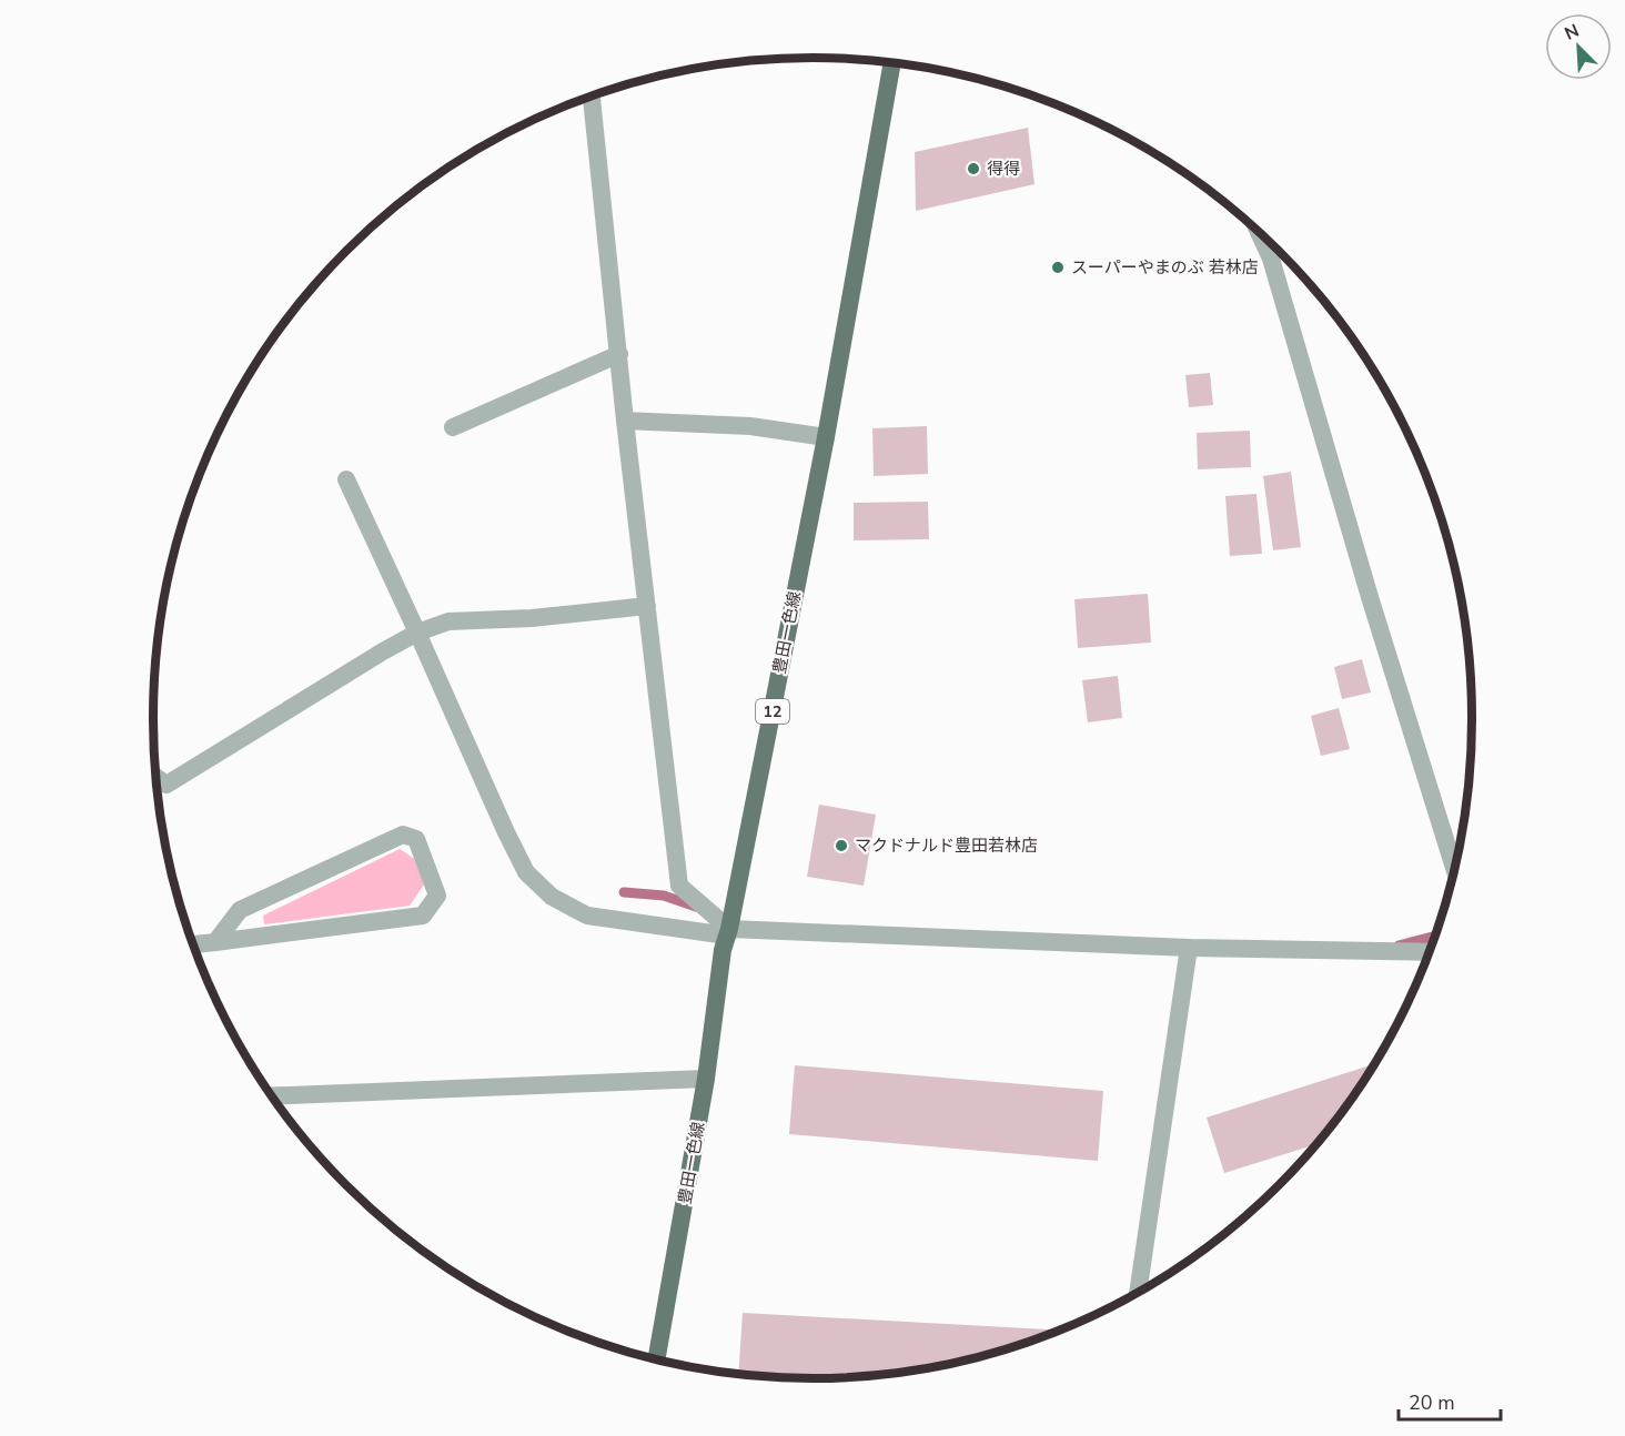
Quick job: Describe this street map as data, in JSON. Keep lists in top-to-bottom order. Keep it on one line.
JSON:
{"streets":{"main road":["豊田一色線","12"]},"places":["得得","スーパーやまのぶ 若林店","マクドナルド豊田若林店"],"scale_bar":"20 m","north":"top left"}
